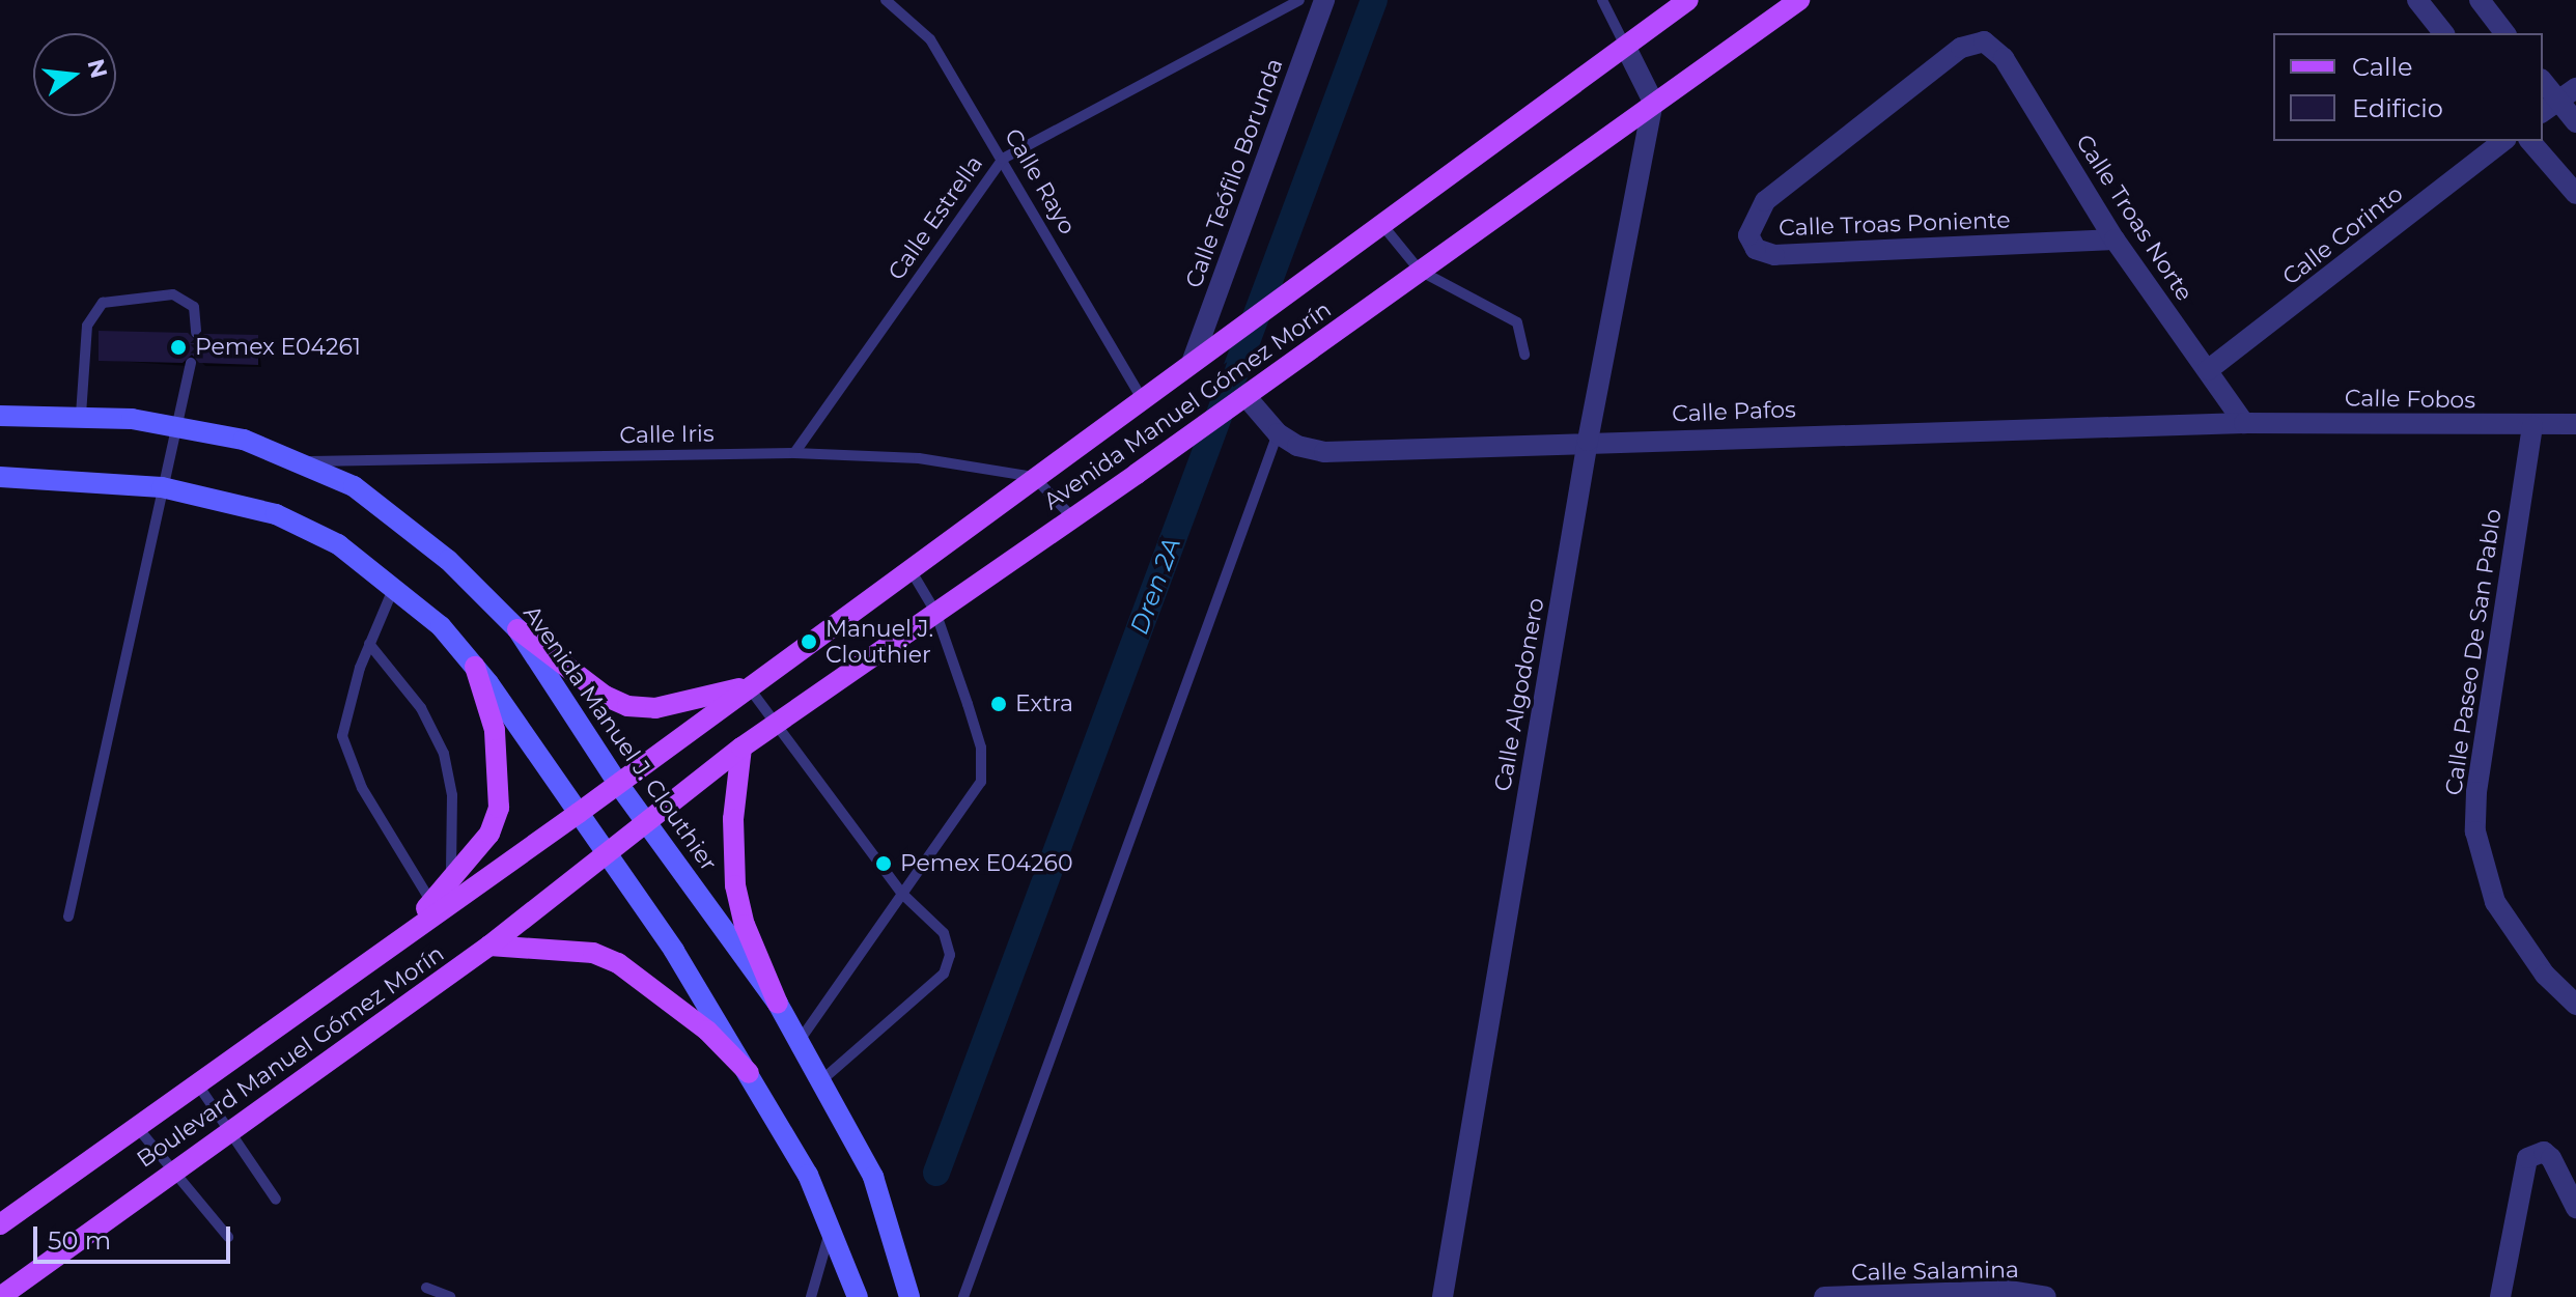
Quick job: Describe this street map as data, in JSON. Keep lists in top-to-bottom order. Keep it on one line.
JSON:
{"streets":{"main road":["Avenida Manuel Gómez Morín","Avenida Manuel J. Clouthier","Boulevard Manuel Gómez Morín"],"street":["Calle Teófilo Borunda","Calle Troas Norte","Calle Troas Poniente","Calle Corinto","Calle Fobos","Calle Pafos","Calle Paseo De San Pablo","Calle Algodonero","Calle Salamina"],"lane":["Calle Rayo","Calle Estrella","Calle Iris"]},"crossings":[["Calle Teófilo Borunda","Avenida Manuel Gómez Morín"],["Calle Rayo","Calle Estrella"],["Calle Rayo","Avenida Manuel Gómez Morín"],["Calle Estrella","Calle Iris"],["Calle Troas Norte","Calle Troas Poniente"],["Calle Troas Norte","Calle Corinto"],["Calle Troas Norte","Calle Fobos"],["Calle Troas Norte","Calle Pafos"],["Calle Fobos","Calle Pafos"],["Calle Fobos","Calle Paseo De San Pablo"],["Avenida Manuel Gómez Morín","Calle Pafos"],["Avenida Manuel Gómez Morín","Calle Iris"],["Avenida Manuel Gómez Morín","Calle Algodonero"],["Avenida Manuel Gómez Morín","Avenida Manuel J. Clouthier"],["Avenida Manuel Gómez Morín","Boulevard Manuel Gómez Morín"],["Calle Pafos","Calle Algodonero"],["Calle Iris","Avenida Manuel J. Clouthier"]],"water":["Dren 2A"],"places":["Pemex E04261","Manuel J. Clouthier","Extra","Pemex E04260"],"legend":["Calle","Edificio"],"scale_bar":"50 m","north":"right"}
